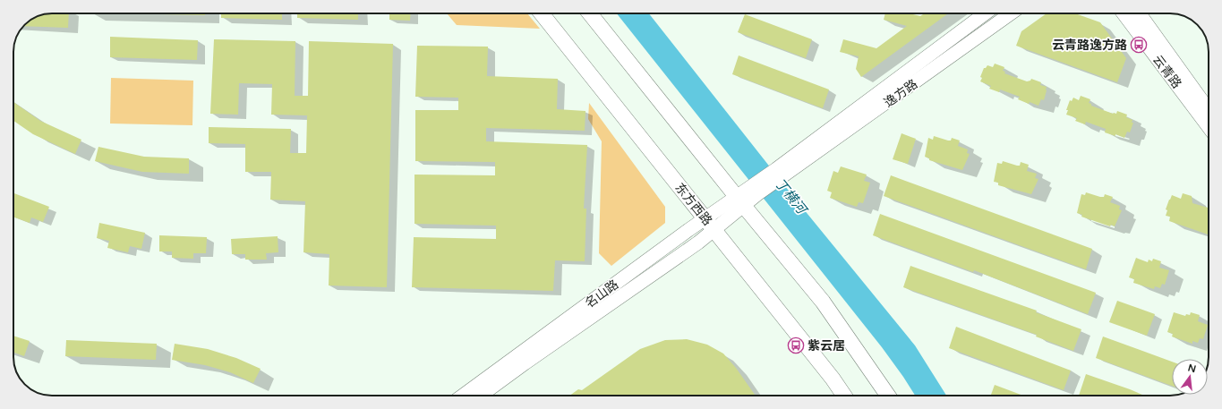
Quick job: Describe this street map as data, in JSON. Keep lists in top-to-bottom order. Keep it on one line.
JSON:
{"streets":{"main road":["东方西路"],"street":["云青路","逸方路","名山路"]},"crossings":[["逸方路","名山路"],["东方西路","名山路"]],"water":["丁横河"],"places":{"bus stop":["云青路逸方路","紫云居"]},"north":"top"}
